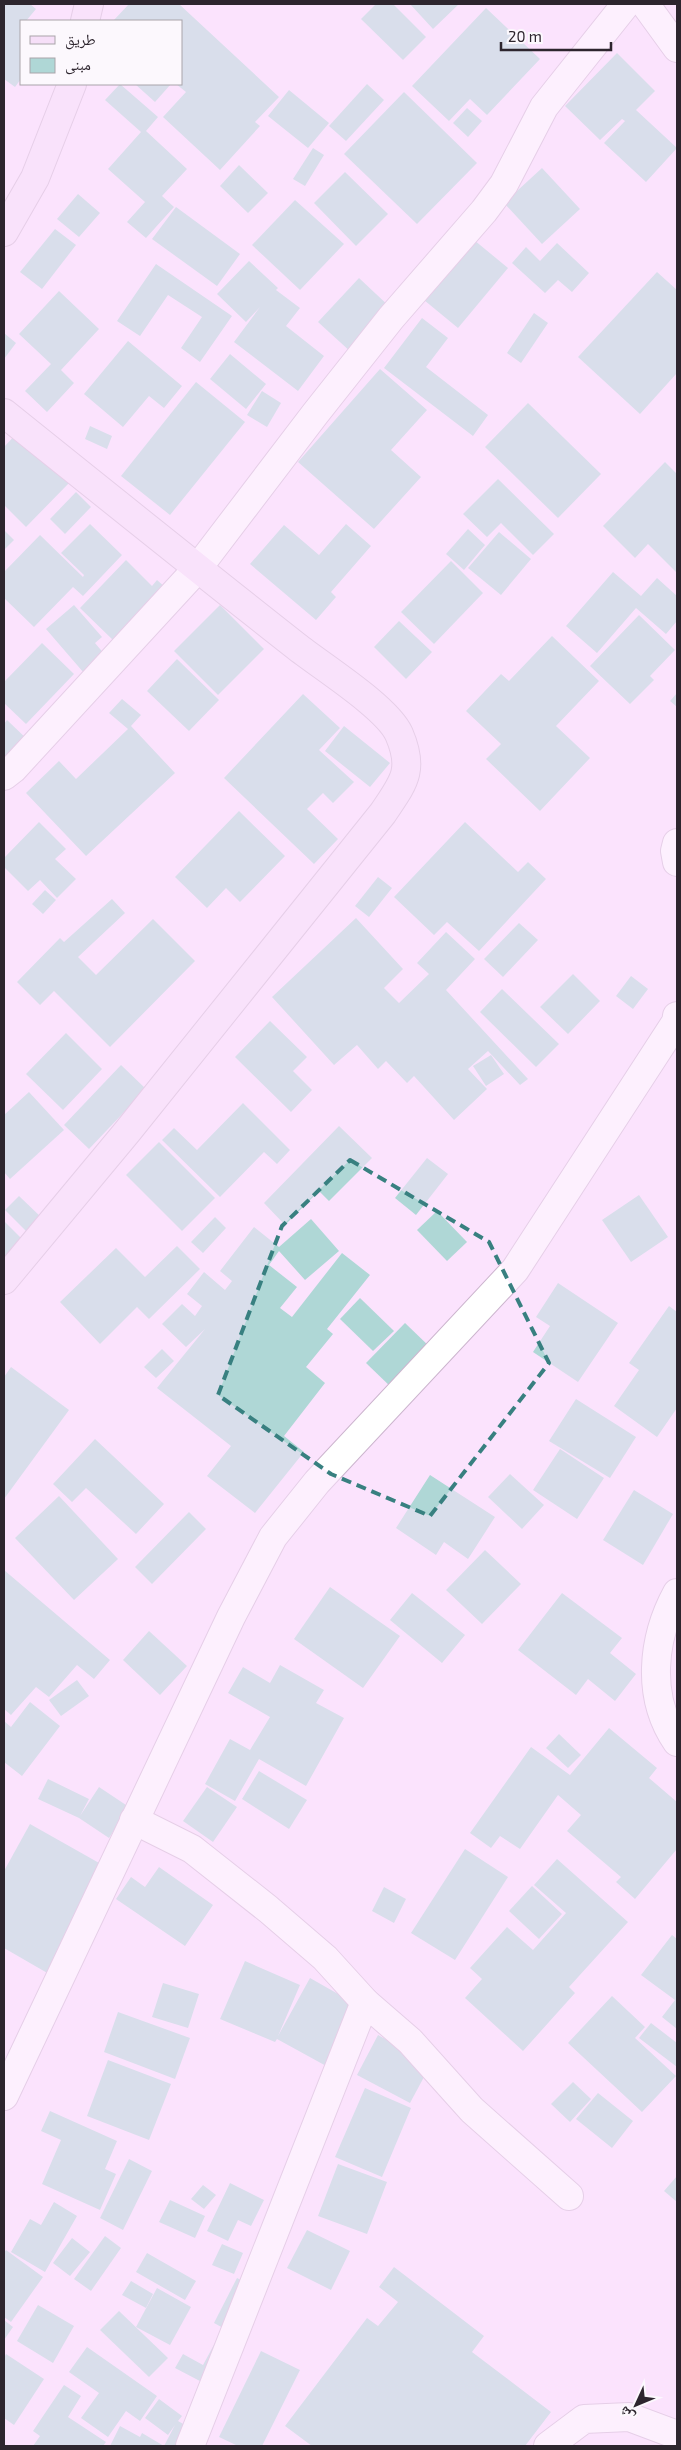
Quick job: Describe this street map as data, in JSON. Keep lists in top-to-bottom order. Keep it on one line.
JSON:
{"legend":["طريق","مبنى"],"scale_bar":"20 m","north":"bottom left"}
